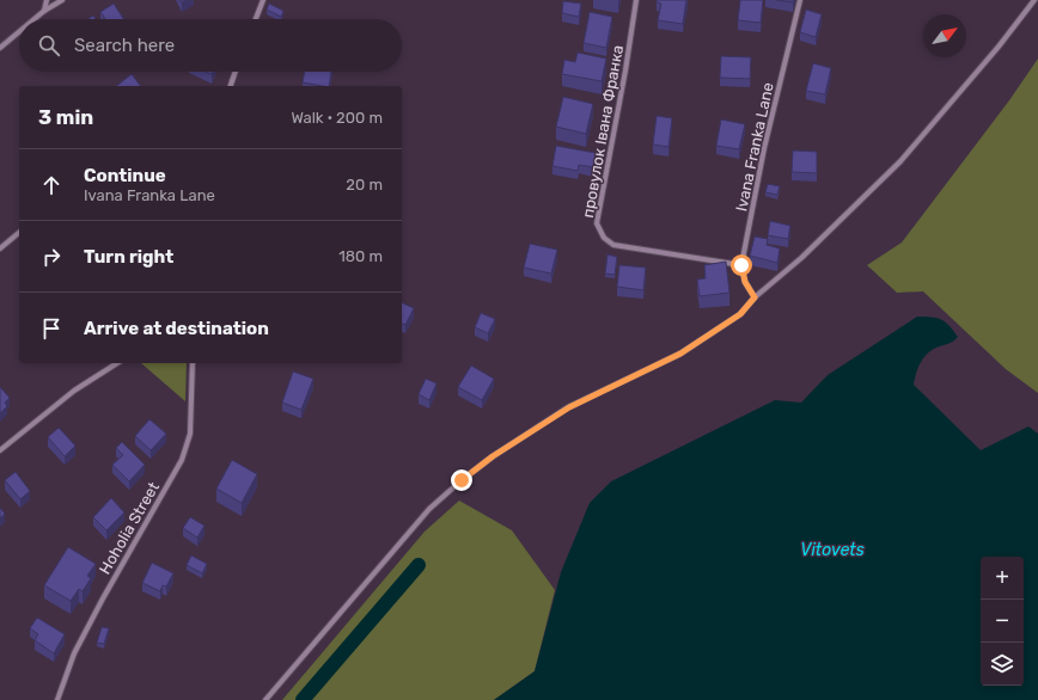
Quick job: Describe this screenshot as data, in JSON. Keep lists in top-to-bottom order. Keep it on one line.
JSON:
{"streets":{"street":["провулок Івана Франка","Ivana Franka Lane","Hoholia Street"]},"crossings":[["провулок Івана Франка","Ivana Franka Lane"]],"water":["Vitovets"],"north":"top right","page":{"search":"Search here","heading":["3 min","Walk · 200 m"],"list":[["Continue","Ivana Franka Lane","20 m"],["Turn right","180 m"],"Arrive at destination"],"map_buttons":["+","−"]}}
